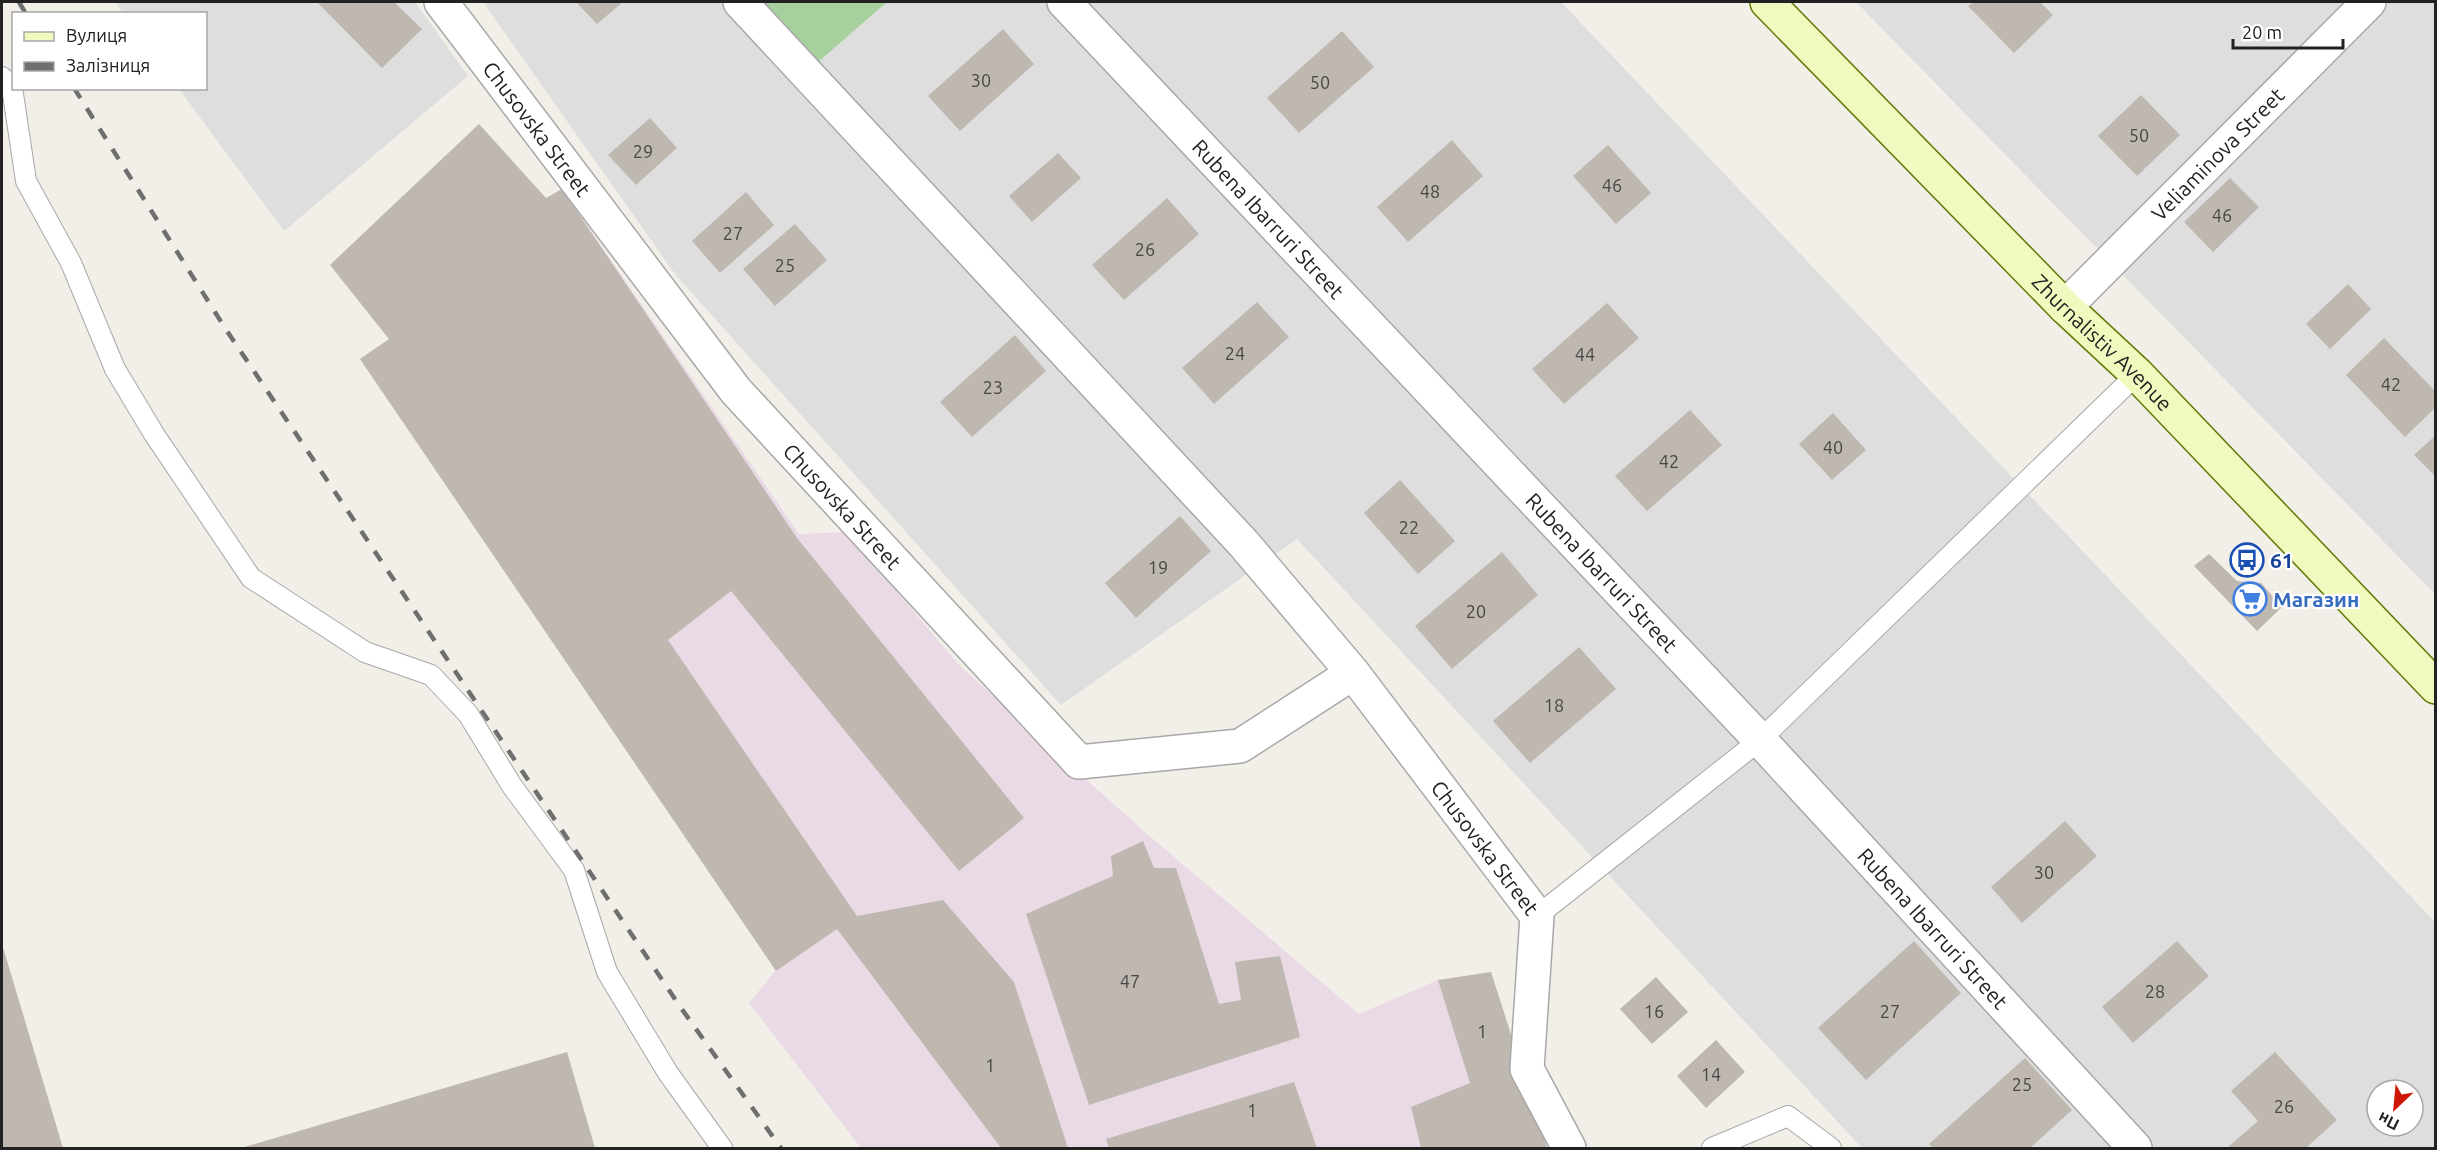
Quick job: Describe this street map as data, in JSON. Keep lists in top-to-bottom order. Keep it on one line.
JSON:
{"streets":{"main road":["Zhurnalistiv Avenue"],"street":["Chusovska Street","Veliaminova Street","Rubena Ibarruri Street"]},"crossings":[["Veliaminova Street","Zhurnalistiv Avenue"]],"places":{"bus stop":["61"],"supermarket":["Магазин"]},"house_numbers":["30","50","50","29","46","48","46","27","26","25","24","44","42","23","40","42","22","19","20","18","30","47","28","16","27","1","1","14","25","26","1"],"legend":["Вулиця","Залізниця"],"scale_bar":"20 m","north":"bottom left"}
